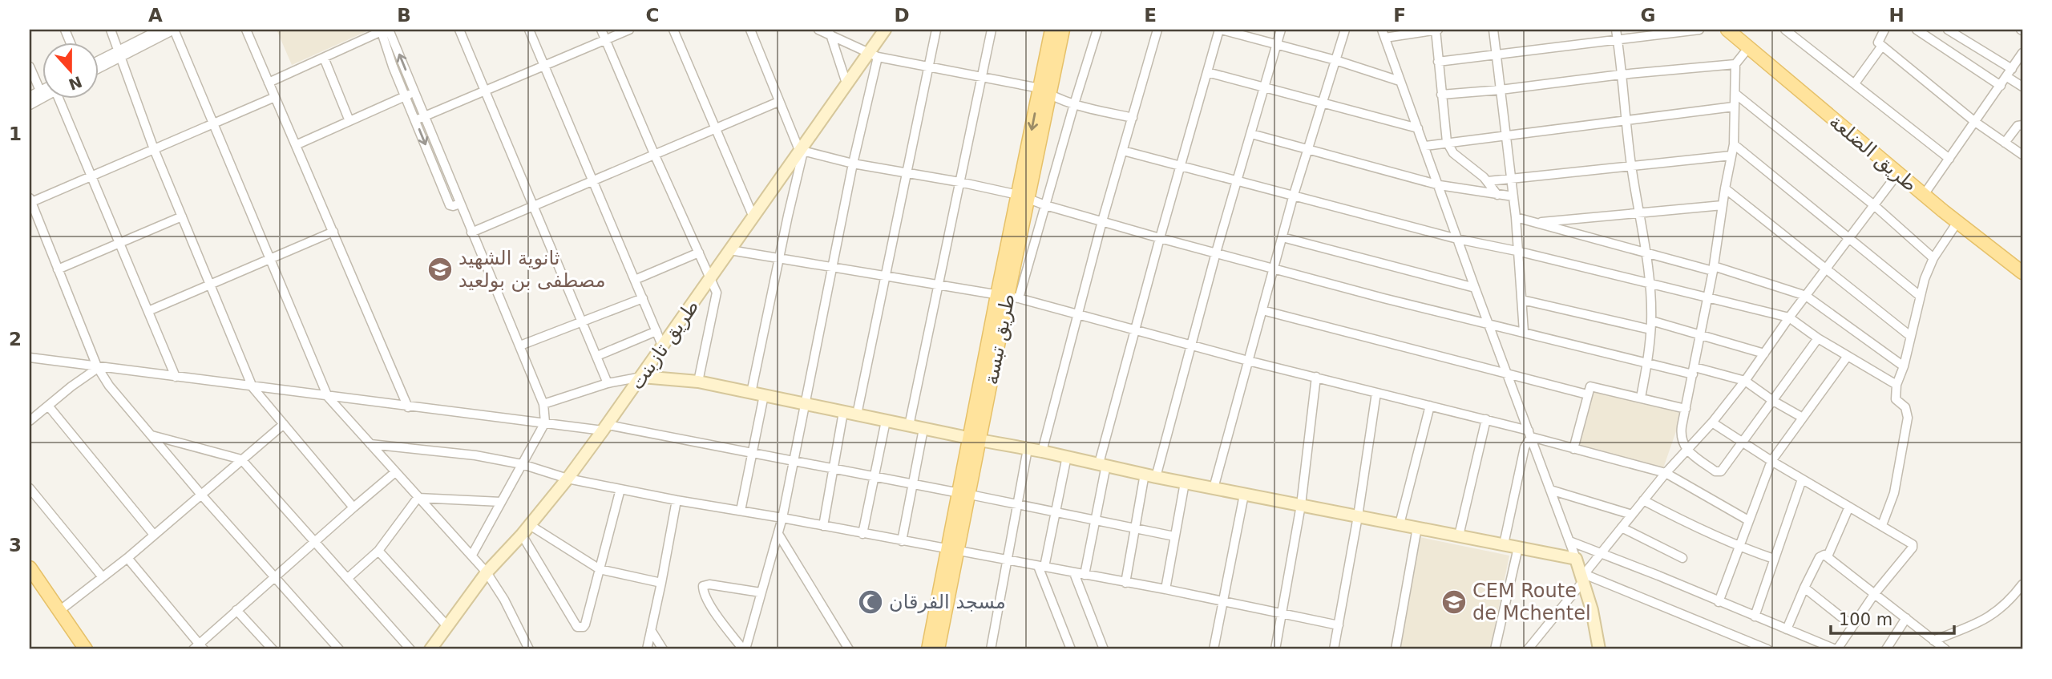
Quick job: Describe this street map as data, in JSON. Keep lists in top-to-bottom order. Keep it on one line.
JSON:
{"streets":{"main road":["طريق الضلعة","طريق تبسة"],"street":["طريق تازبنت"]},"places":{"school or university":["ثانوية الشهيد مصطفى بن بولعيد","CEM Route de Mchentel"],"mosque":["مسجد الفرقان"]},"scale_bar":"100 m","north":"bottom","grid":{"columns":["A","B","C","D","E","F","G","H"],"rows":["1","2","3"]}}
